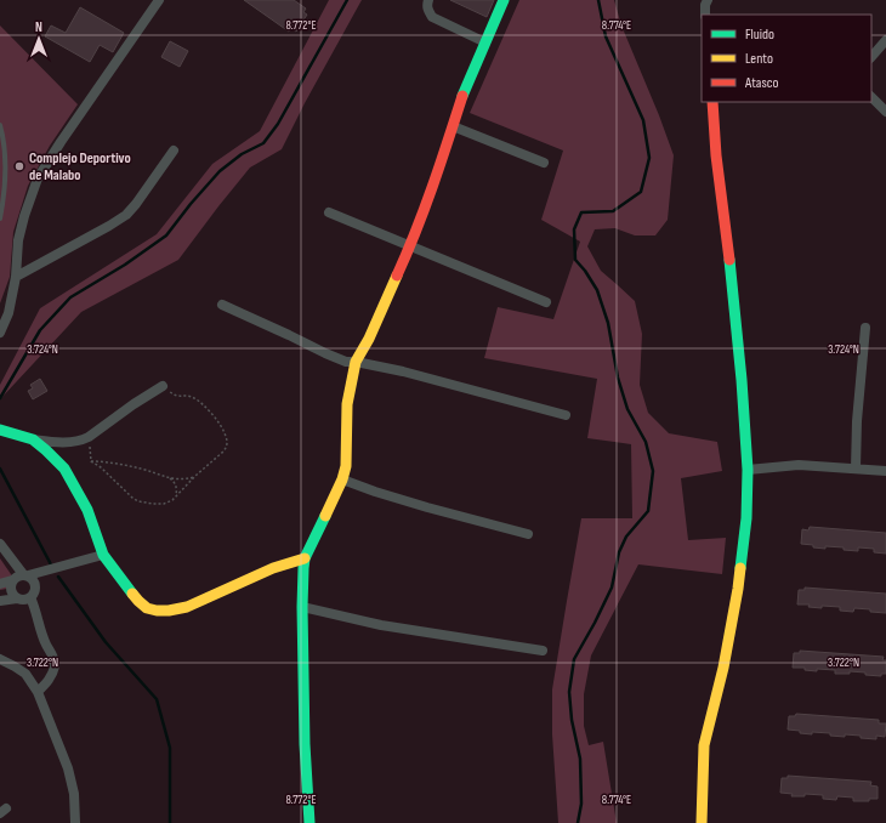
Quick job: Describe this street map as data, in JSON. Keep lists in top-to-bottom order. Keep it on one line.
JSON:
{"places":["Complejo Deportivo de Malabo"],"legend":["Fluido","Lento","Atasco"],"north":"top","coordinates":["8.772°E","8.774°E","3.724°N","3.722°N"]}
